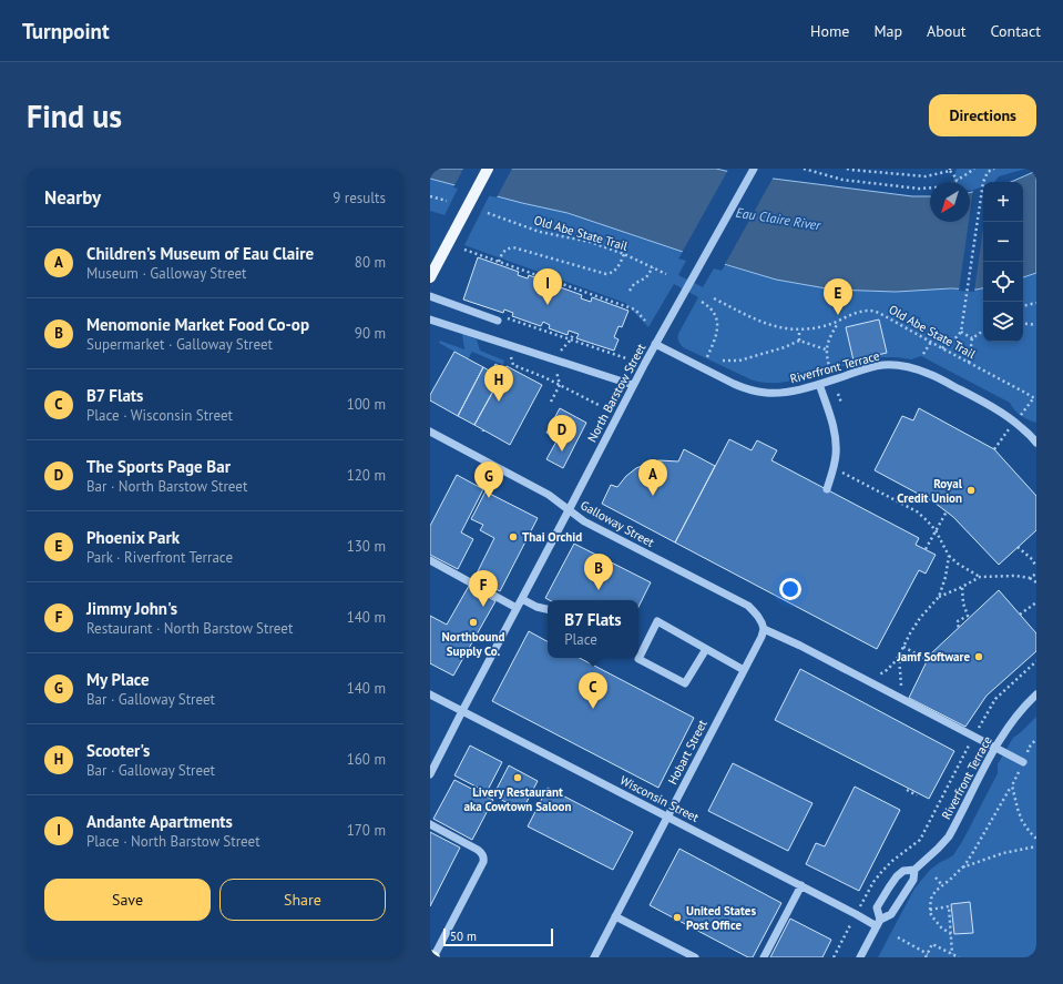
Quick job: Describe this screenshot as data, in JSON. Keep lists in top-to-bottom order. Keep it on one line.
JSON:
{"streets":{"street":["Riverfront Terrace","North Barstow Street","Galloway Street","Hobart Street","Wisconsin Street"],"path":["Old Abe State Trail"]},"crossings":[["Riverfront Terrace","North Barstow Street"],["Riverfront Terrace","Wisconsin Street"],["North Barstow Street","Galloway Street"],["North Barstow Street","Wisconsin Street"],["Galloway Street","Hobart Street"],["Hobart Street","Wisconsin Street"]],"water":["Eau Claire River"],"places":["Royal Credit Union","Thai Orchid","Northbound Supply Co.","Jamf Software","Livery Restaurant aka Cowtown Saloon","United States Post Office"],"scale_bar":"50 m","north":"bottom left","page":{"header":"Turnpoint","nav":["Home","Map","About","Contact"],"buttons":["Directions",["Save","Share"]],"title":"Find us","heading":["Nearby","9 results"],"map_buttons":["+","−"],"list":[{"mark":"A","name":"Children’s Museum of Eau Claire","note":"Museum · Galloway Street","value":"80 m"},{"mark":"B","name":"Menomonie Market Food Co-op","note":"Supermarket · Galloway Street","value":"90 m"},{"mark":"C","name":"B7 Flats","note":"Place · Wisconsin Street","value":"100 m"},{"mark":"D","name":"The Sports Page Bar","note":"Bar · North Barstow Street","value":"120 m"},{"mark":"E","name":"Phoenix Park","note":"Park · Riverfront Terrace","value":"130 m"},{"mark":"F","name":"Jimmy John's","note":"Restaurant · North Barstow Street","value":"140 m"},{"mark":"G","name":"My Place","note":"Bar · Galloway Street","value":"140 m"},{"mark":"H","name":"Scooter's","note":"Bar · Galloway Street","value":"160 m"},{"mark":"I","name":"Andante Apartments","note":"Place · North Barstow Street","value":"170 m"}],"pins":["I","E","H","D","A","G","B","F","C"],"popup":["B7 Flats","Place"],"scale":"50 m"}}
